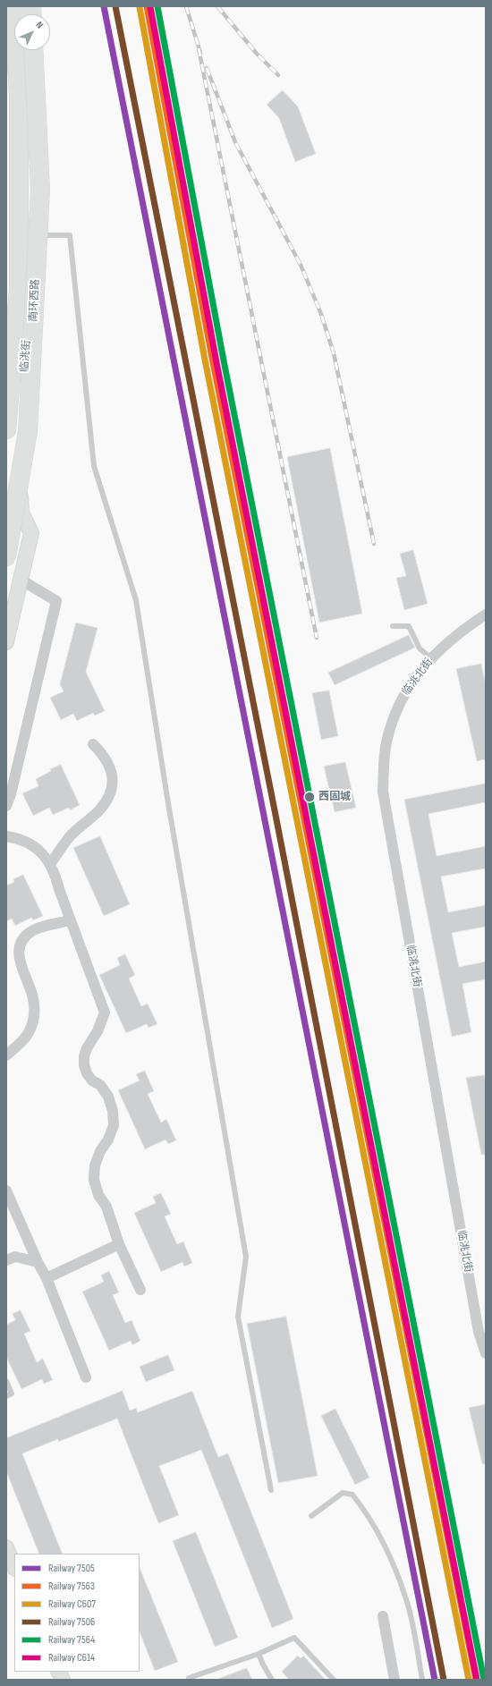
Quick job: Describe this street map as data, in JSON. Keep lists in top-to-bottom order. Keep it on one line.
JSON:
{"streets":{"highway":["南环西路"],"street":["临洮街","临洮北街"]},"places":["西固城"],"lines":["rail line 7505","rail line 7563","rail line 7506","rail line 7564","rail line C607","rail line C614"],"legend":["Railway 7505","Railway 7563","Railway C607","Railway 7506","Railway 7564","Railway C614"],"north":"top right"}
